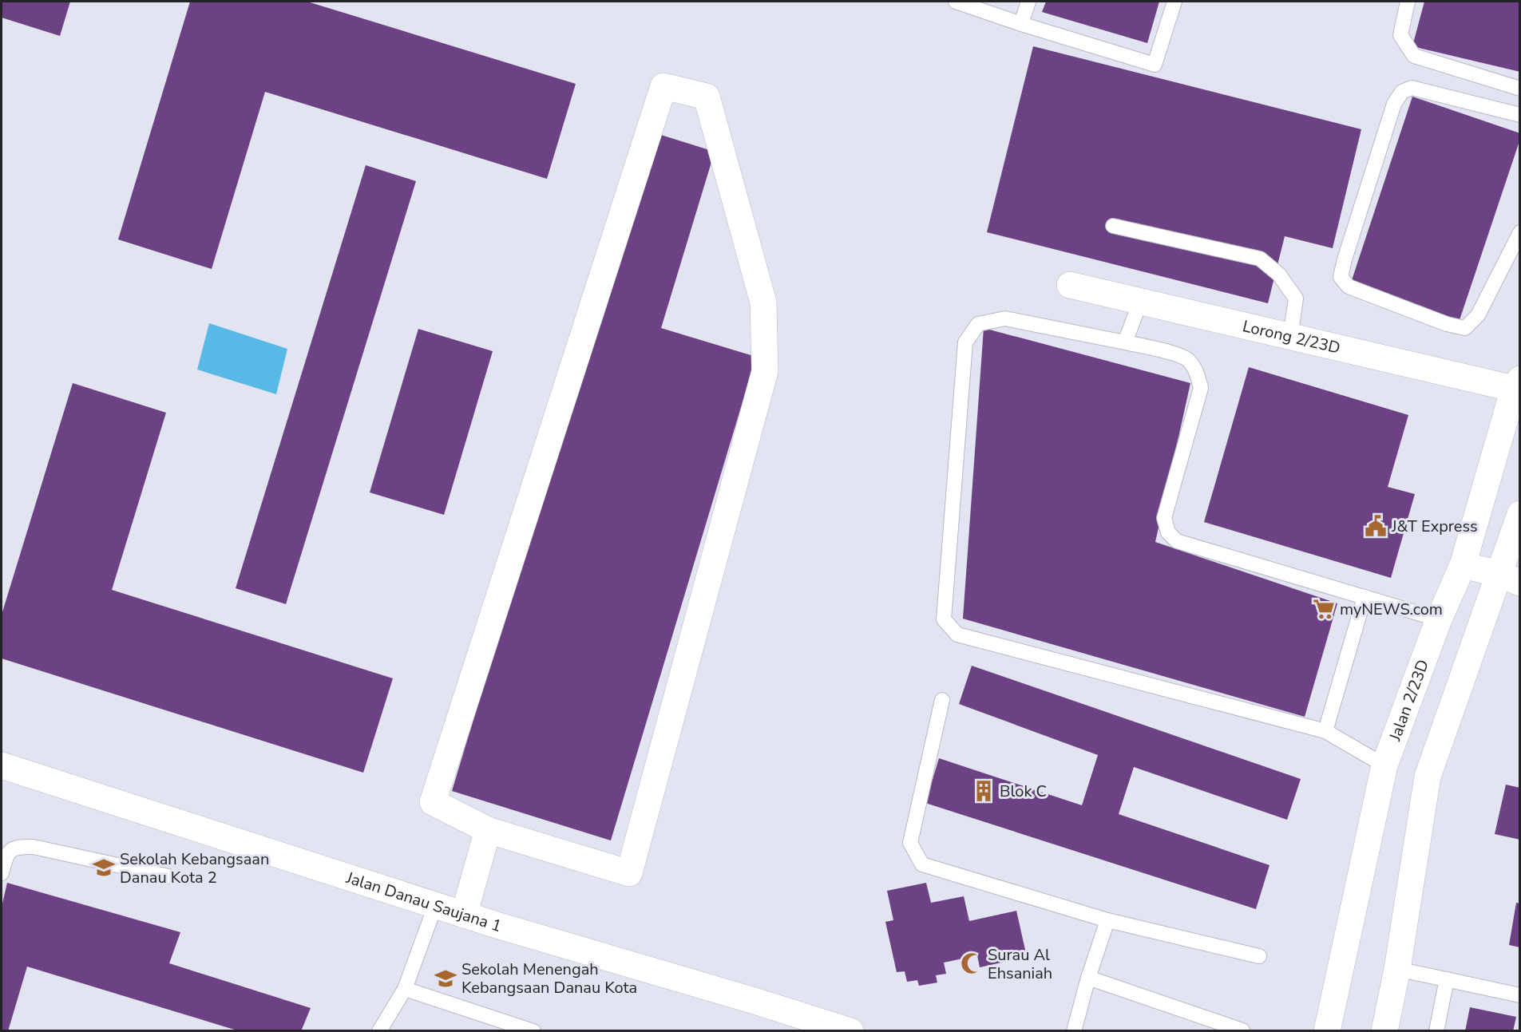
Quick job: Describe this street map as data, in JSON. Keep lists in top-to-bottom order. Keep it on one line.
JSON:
{"streets":{"street":["Lorong 2/23D","Jalan 2/23D","Jalan Danau Saujana 1"]},"crossings":[["Lorong 2/23D","Jalan 2/23D"]],"places":{"public building":["J&T Express"],"supermarket":["myNEWS.com"],"building":["Blok C"],"school or university":["Sekolah Kebangsaan Danau Kota 2","Sekolah Menengah Kebangsaan Danau Kota"],"mosque":["Surau Al Ehsaniah"]}}
